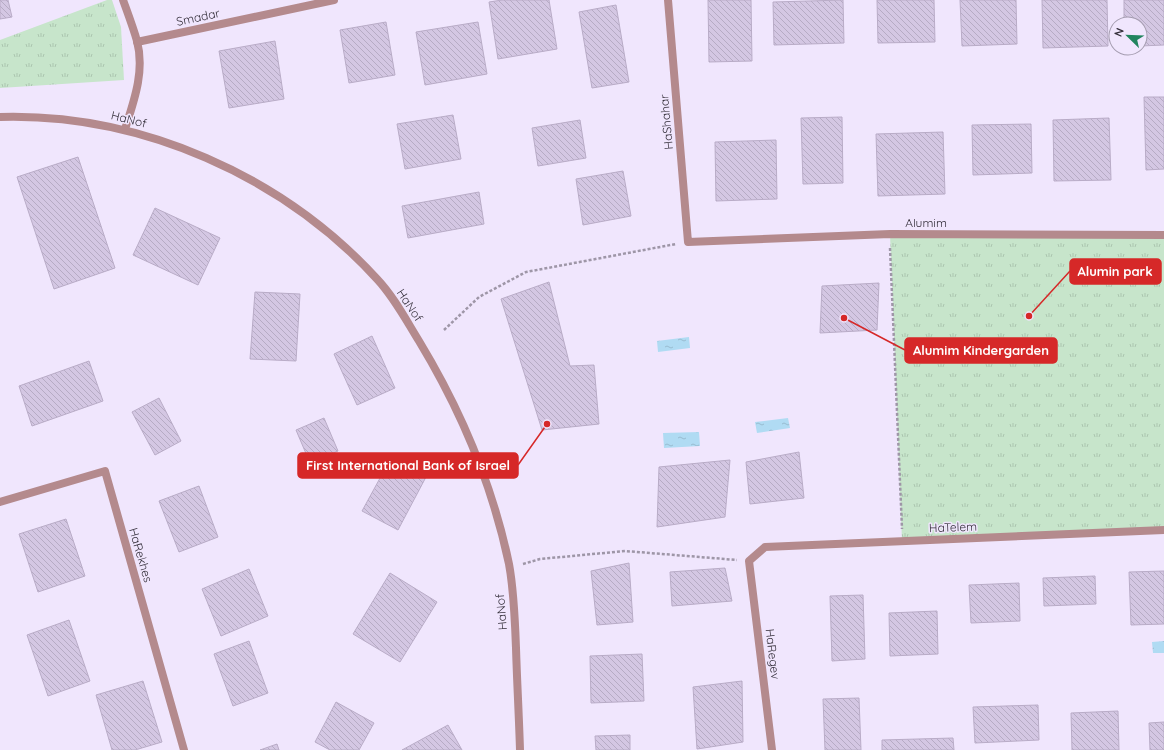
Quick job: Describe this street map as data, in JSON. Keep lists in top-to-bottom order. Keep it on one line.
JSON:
{"streets":{"street":["Smadar","HaNof","HaShahar","Alumim","HaTelem","HaRekhes","HaRegev"]},"crossings":[["HaShahar","Alumim"],["HaTelem","HaRegev"]],"places":["Alumin park","Alumim Kindergarden","First International Bank of Israel"],"north":"top left"}
